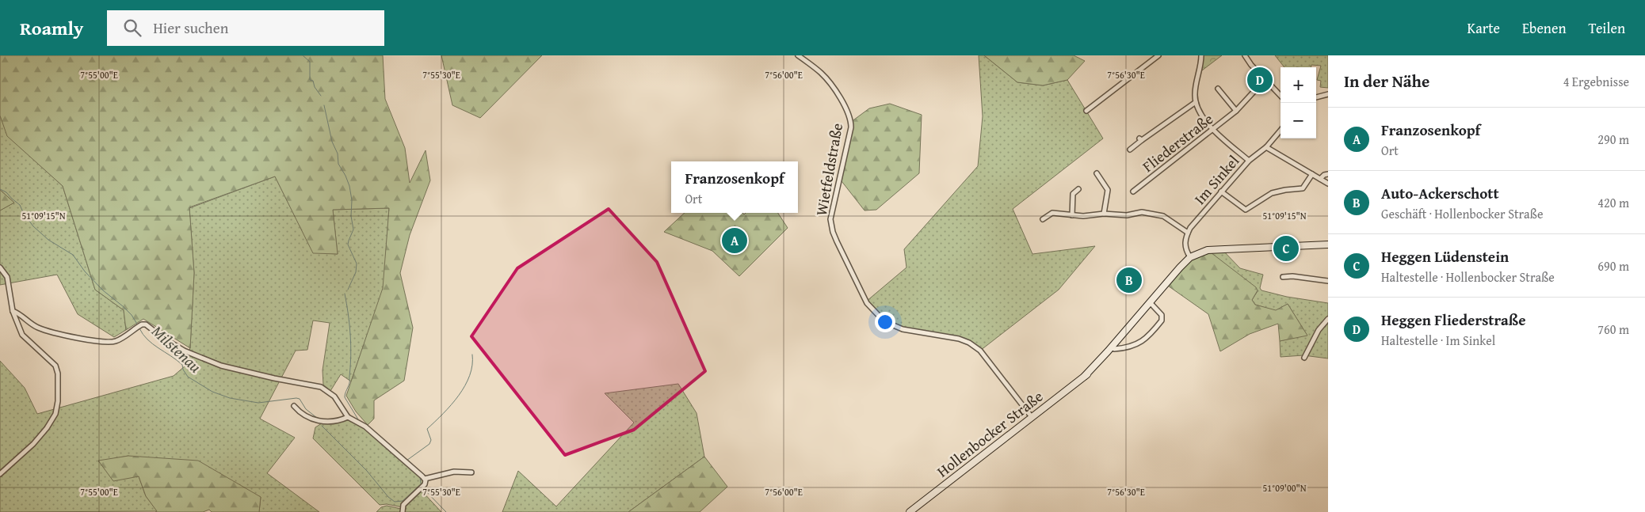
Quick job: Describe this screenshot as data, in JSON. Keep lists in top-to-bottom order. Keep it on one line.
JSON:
{"streets":{"main road":["Hollenbocker Straße"],"street":["Fliederstraße","Wietfeldstraße","Im Sinkel"]},"crossings":[["Wietfeldstraße","Hollenbocker Straße"]],"water":["Milstenau"],"page":{"header":"Roamly","search":"Hier suchen","nav":["Karte","Ebenen","Teilen"],"heading":["In der Nähe","4 Ergebnisse"],"pins":["D","A","C","B"],"map_buttons":["+","−"],"list":[{"mark":"A","name":"Franzosenkopf","note":"Ort","value":"290 m"},{"mark":"B","name":"Auto-Ackerschott","note":"Geschäft · Hollenbocker Straße","value":"420 m"},{"mark":"C","name":"Heggen Lüdenstein","note":"Haltestelle · Hollenbocker Straße","value":"690 m"},{"mark":"D","name":"Heggen Fliederstraße","note":"Haltestelle · Im Sinkel","value":"760 m"}],"popup":["Franzosenkopf","Ort"]},"coordinates":["7°55'00\"E","7°55'30\"E","7°56'00\"E","7°56'30\"E","51°09'15\"N","51°09'00\"N"]}
